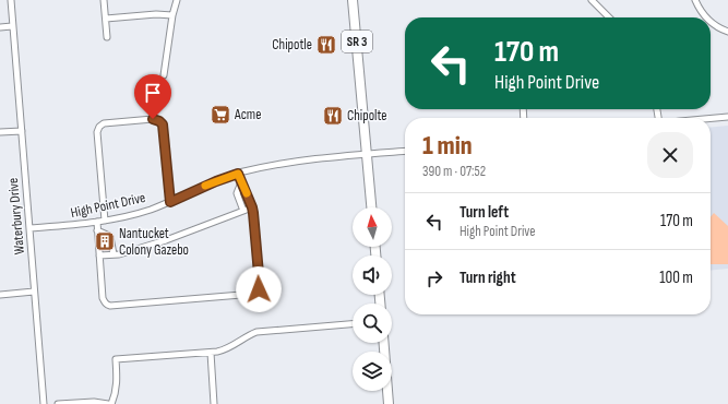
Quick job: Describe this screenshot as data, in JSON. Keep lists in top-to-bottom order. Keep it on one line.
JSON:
{"streets":{"main road":["SR 3"],"street":["High Point Drive","Waterbury Drive"]},"crossings":[["SR 3","High Point Drive"],["High Point Drive","Waterbury Drive"]],"places":{"restaurant":["Chipotle","Chipolte"],"supermarket":["Acme"],"building":["Nantucket Colony Gazebo"]},"north":"top","page":{"turn":["170 m","High Point Drive"],"heading":["1 min","390 m · 07:52"],"list":[{"name":"Turn left","note":"High Point Drive","value":"170 m"},{"name":"Turn right","value":"100 m"}]}}
